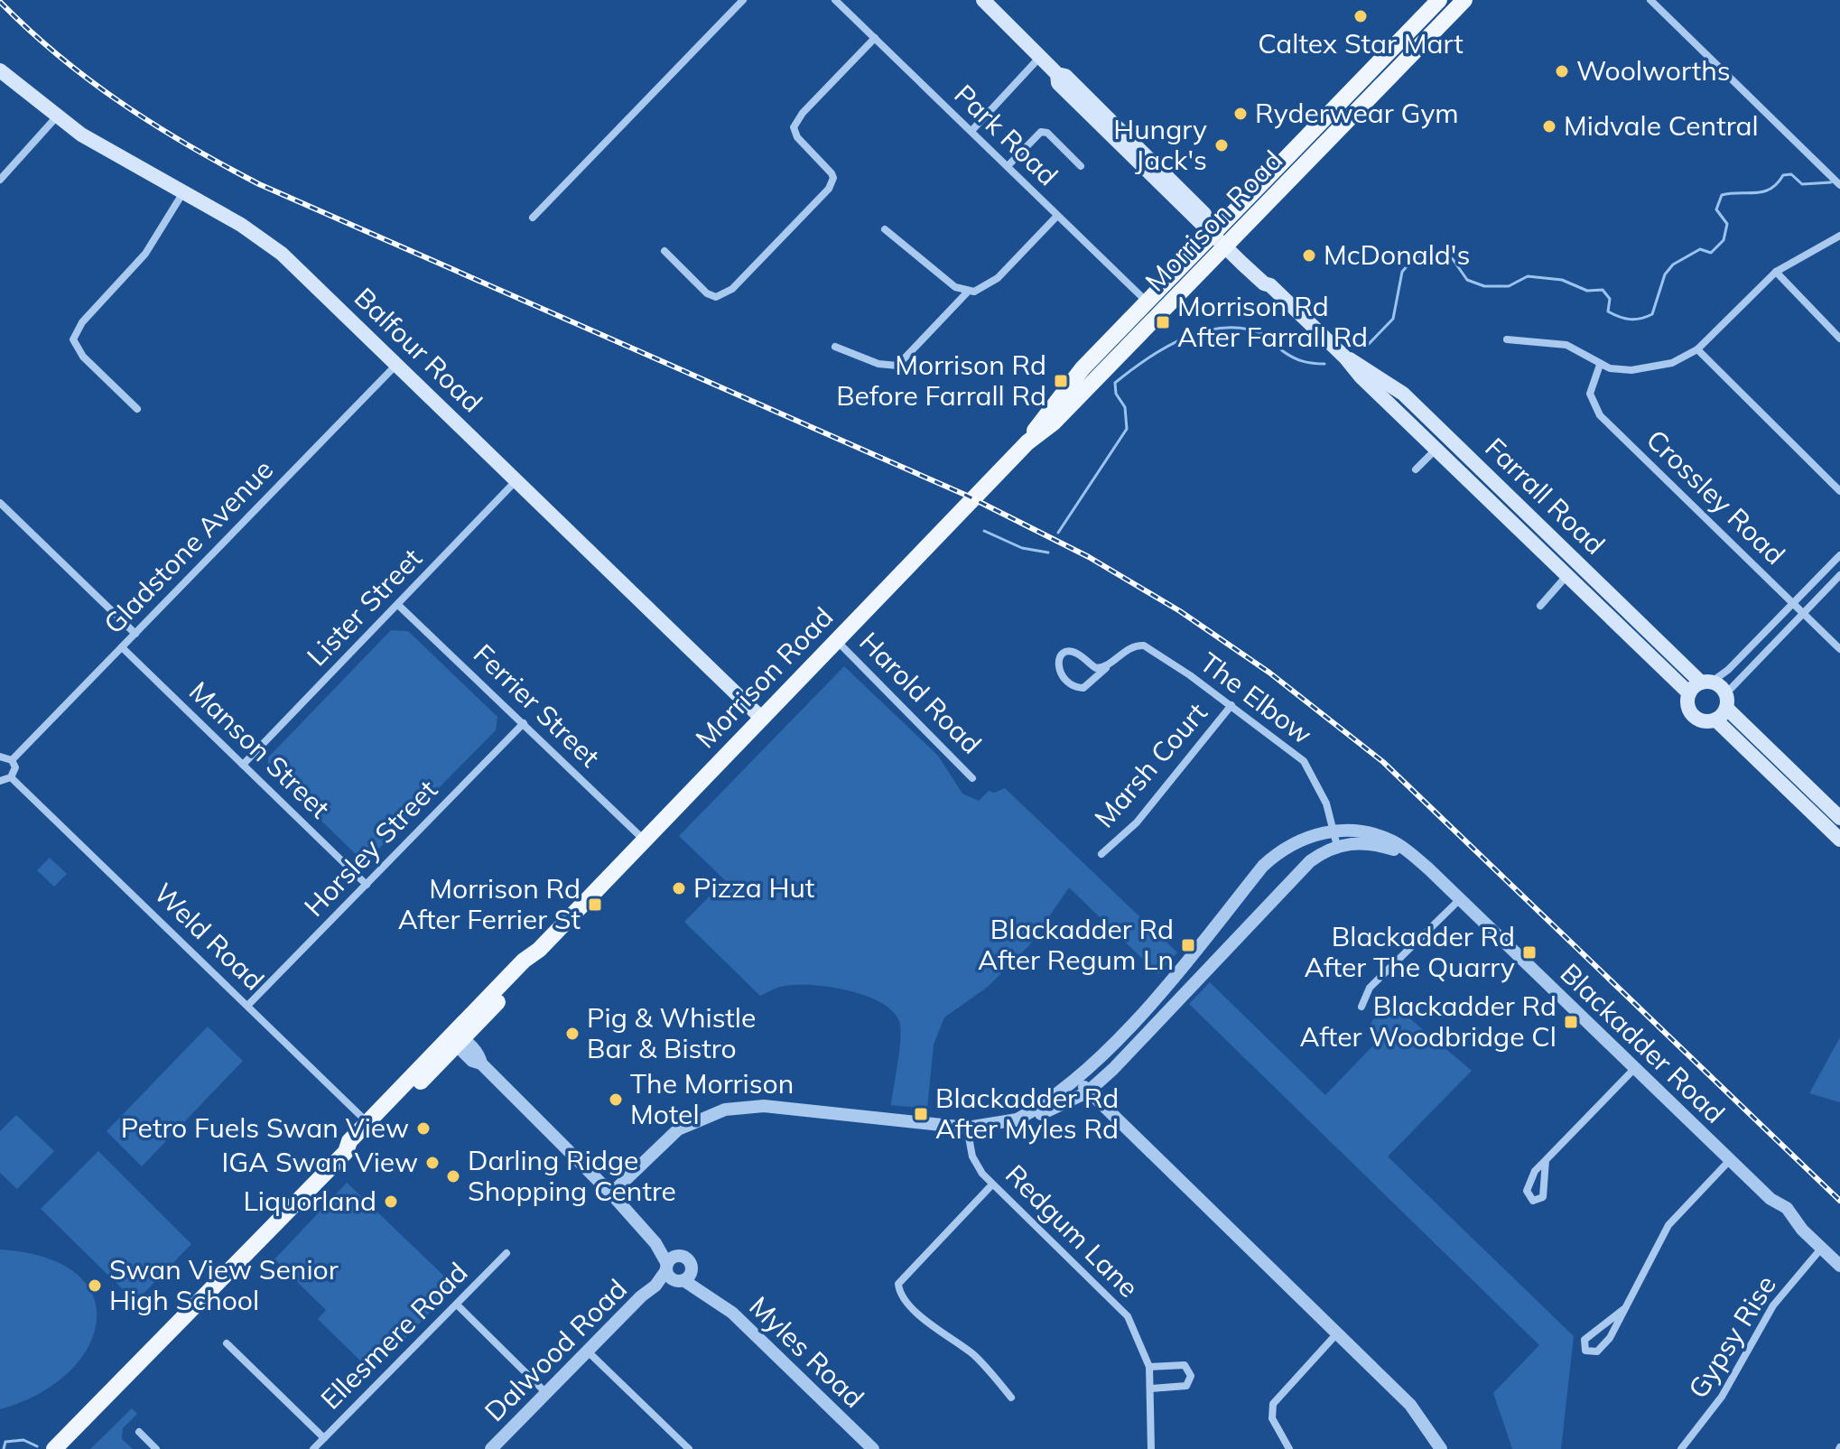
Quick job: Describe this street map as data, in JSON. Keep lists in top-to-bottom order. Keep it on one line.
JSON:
{"streets":{"main road":["Morrison Road","Balfour Road","Farrall Road"],"street":["Park Road","Crossley Road","Gladstone Avenue","Lister Street","Harold Road","The Elbow","Ferrier Street","Manson Street","Marsh Court","Horsley Street","Weld Road","Blackadder Road","Redgum Lane","Ellesmere Road","Gypsy Rise","Dalwood Road","Myles Road"]},"crossings":[["Park Road","Morrison Road"],["Morrison Road","Balfour Road"],["Morrison Road","Farrall Road"],["Morrison Road","Harold Road"],["Morrison Road","Ferrier Street"],["Morrison Road","Weld Road"],["Morrison Road","Myles Road"],["Balfour Road","Gladstone Avenue"],["Balfour Road","Lister Street"],["Gladstone Avenue","Manson Street"],["Lister Street","Ferrier Street"],["Lister Street","Manson Street"],["The Elbow","Marsh Court"],["The Elbow","Blackadder Road"],["Ferrier Street","Horsley Street"],["Manson Street","Horsley Street"],["Horsley Street","Weld Road"],["Blackadder Road","Redgum Lane"],["Blackadder Road","Gypsy Rise"],["Blackadder Road","Myles Road"],["Dalwood Road","Myles Road"]],"places":{"other":["Caltex Star Mart","Woolworths","Ryderwear Gym","Midvale Central","Hungry Jack's","McDonald's","Pizza Hut","Pig & Whistle Bar & Bistro","The Morrison Motel","Petro Fuels Swan View","IGA Swan View","Darling Ridge Shopping Centre","Liquorland","Swan View Senior High School"],"transit":["Morrison Rd After Farrall Rd","Morrison Rd Before Farrall Rd","Morrison Rd After Ferrier St","Blackadder Rd After Regum Ln","Blackadder Rd After The Quarry","Blackadder Rd After Woodbridge Cl","Blackadder Rd After Myles Rd"]}}
